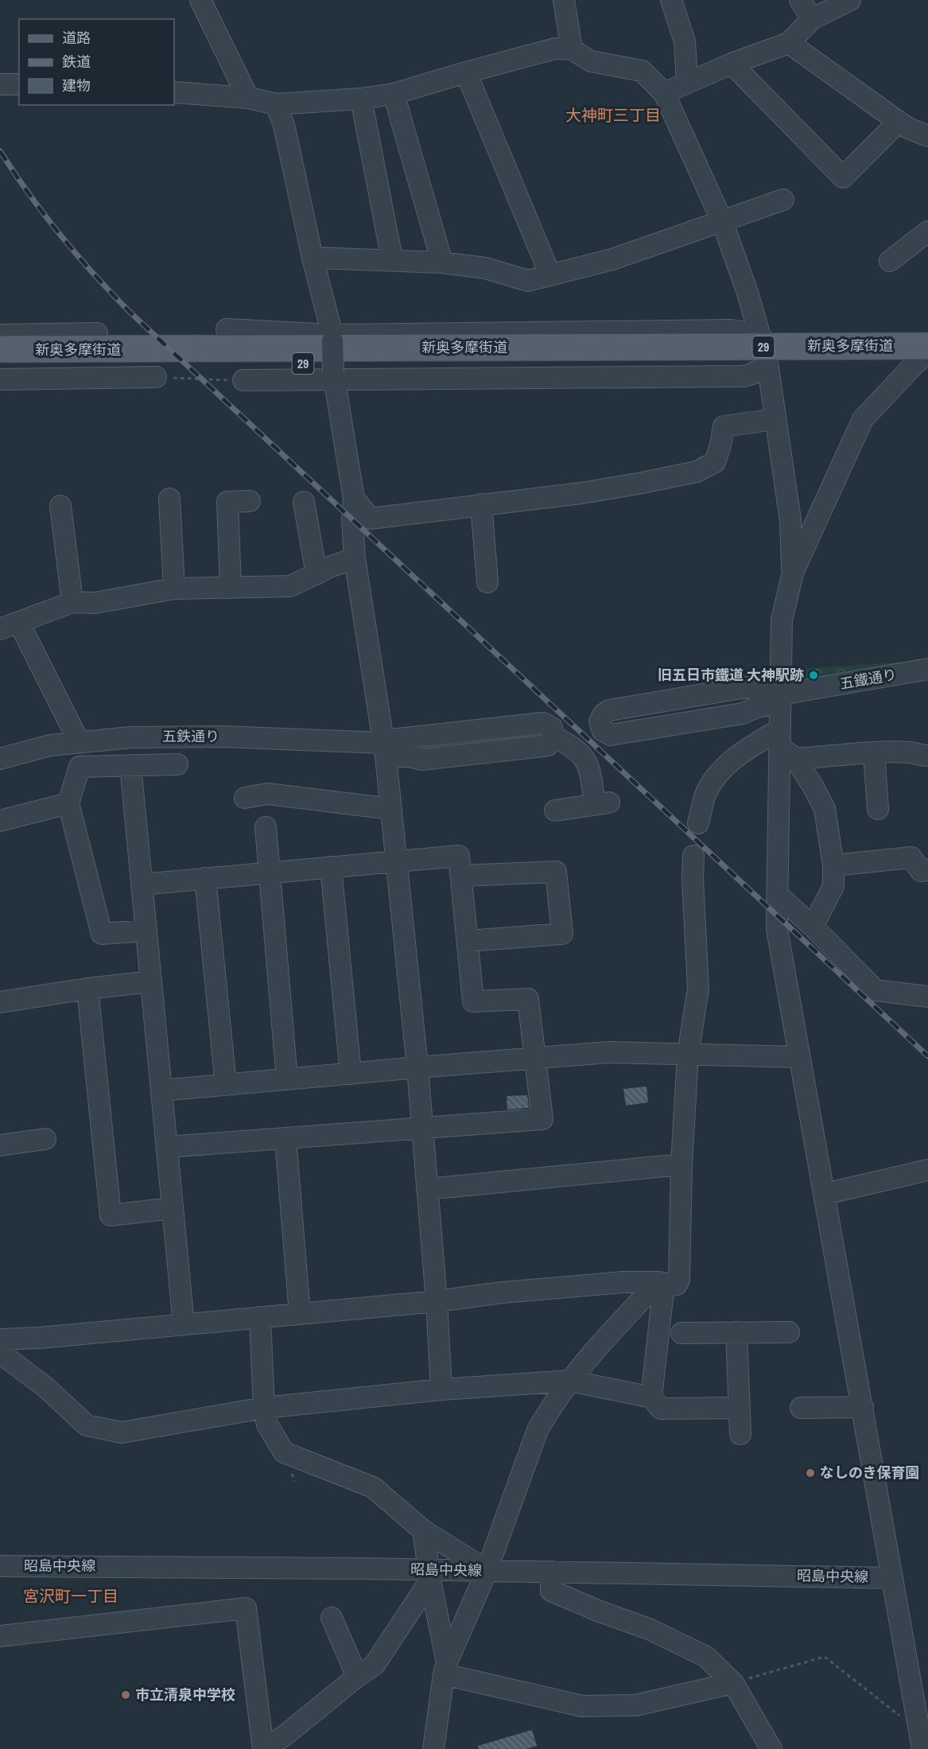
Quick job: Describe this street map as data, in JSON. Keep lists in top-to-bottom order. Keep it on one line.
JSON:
{"streets":{"main road":["新奥多摩街道","29"],"street":["五鐵通り","五鉄通り","昭島中央線"]},"districts":["大神町三丁目","宮沢町一丁目"],"places":["旧五日市鐵道 大神駅跡","なしのき保育園","市立清泉中学校"],"legend":["道路","鉄道","建物"]}
